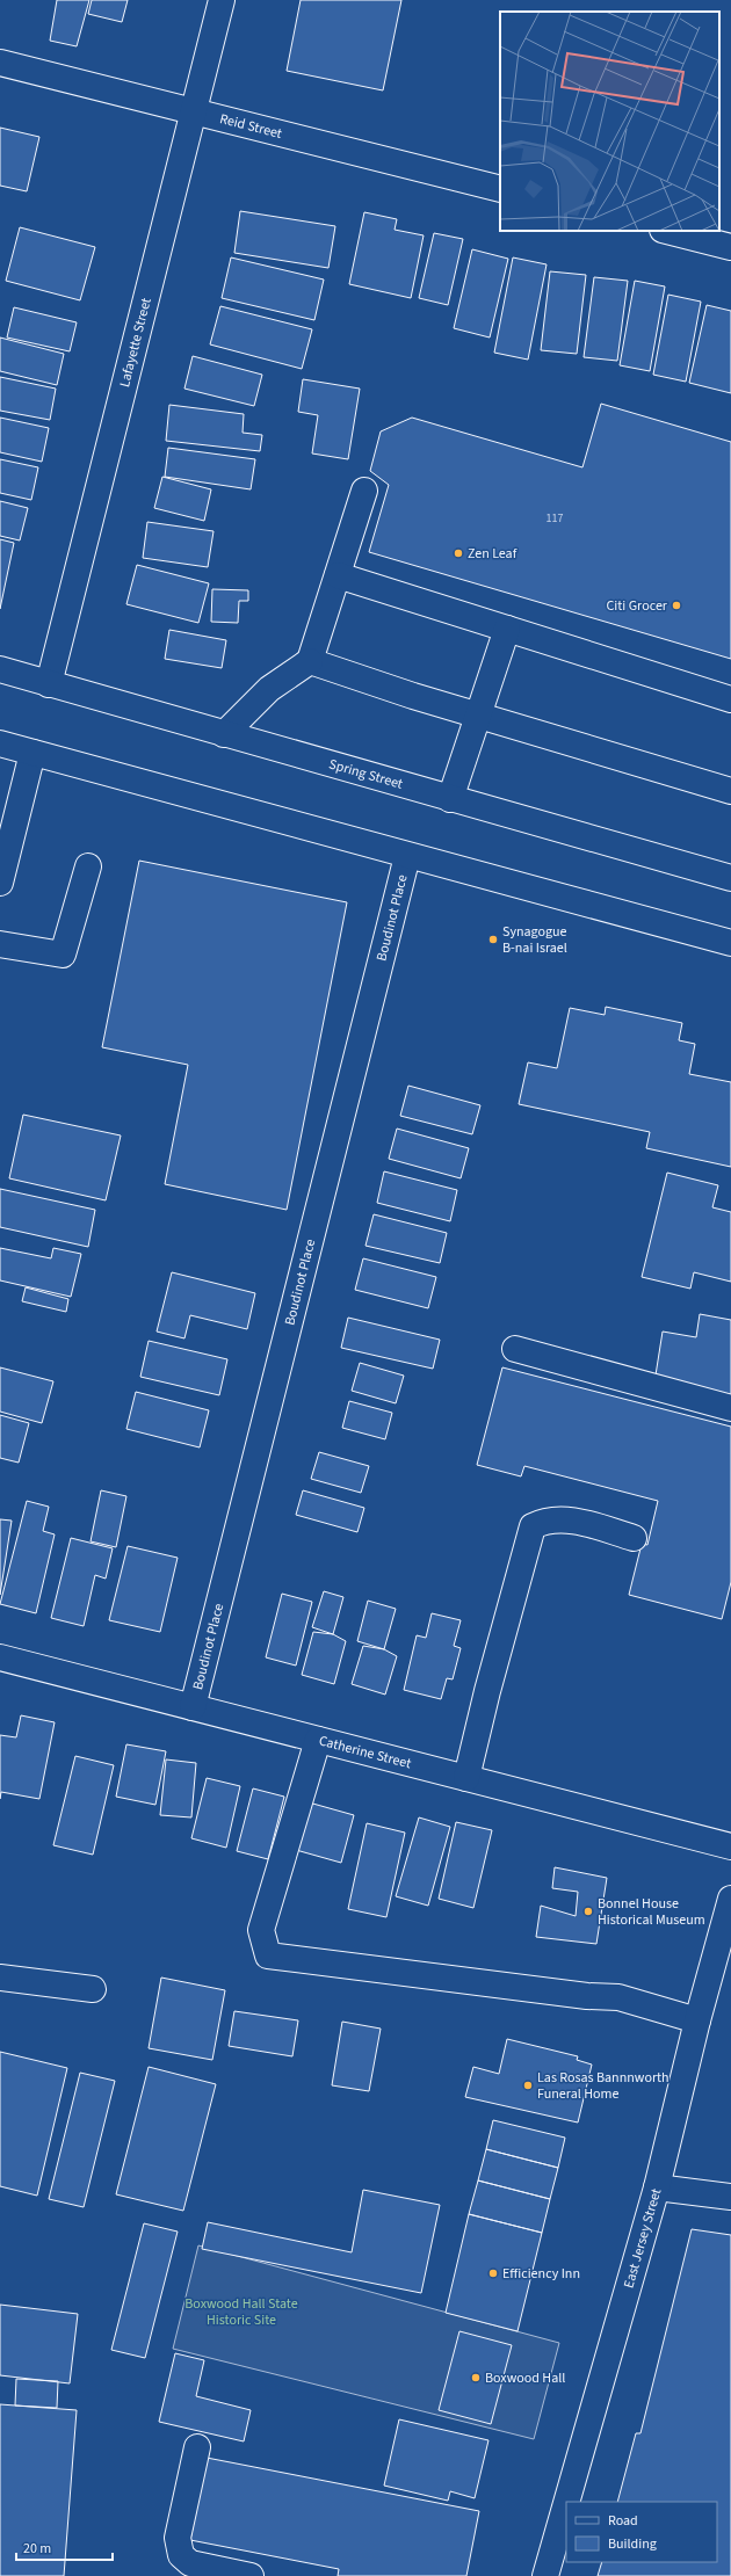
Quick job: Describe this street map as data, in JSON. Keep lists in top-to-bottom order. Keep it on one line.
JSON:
{"streets":{"main road":["Reid Street","Lafayette Street","Spring Street","Boudinot Place","Catherine Street","East Jersey Street"]},"crossings":[["Reid Street","Lafayette Street"],["Lafayette Street","Spring Street"],["Boudinot Place","Catherine Street"]],"parks":["Boxwood Hall State Historic Site"],"places":["Zen Leaf","Citi Grocer","Synagogue B-nai Israel","Bonnel House Historical Museum","Las Rosas Bannnworth Funeral Home","Efficiency Inn","Boxwood Hall"],"house_numbers":["117"],"legend":["Road","Building"],"scale_bar":"20 m"}
